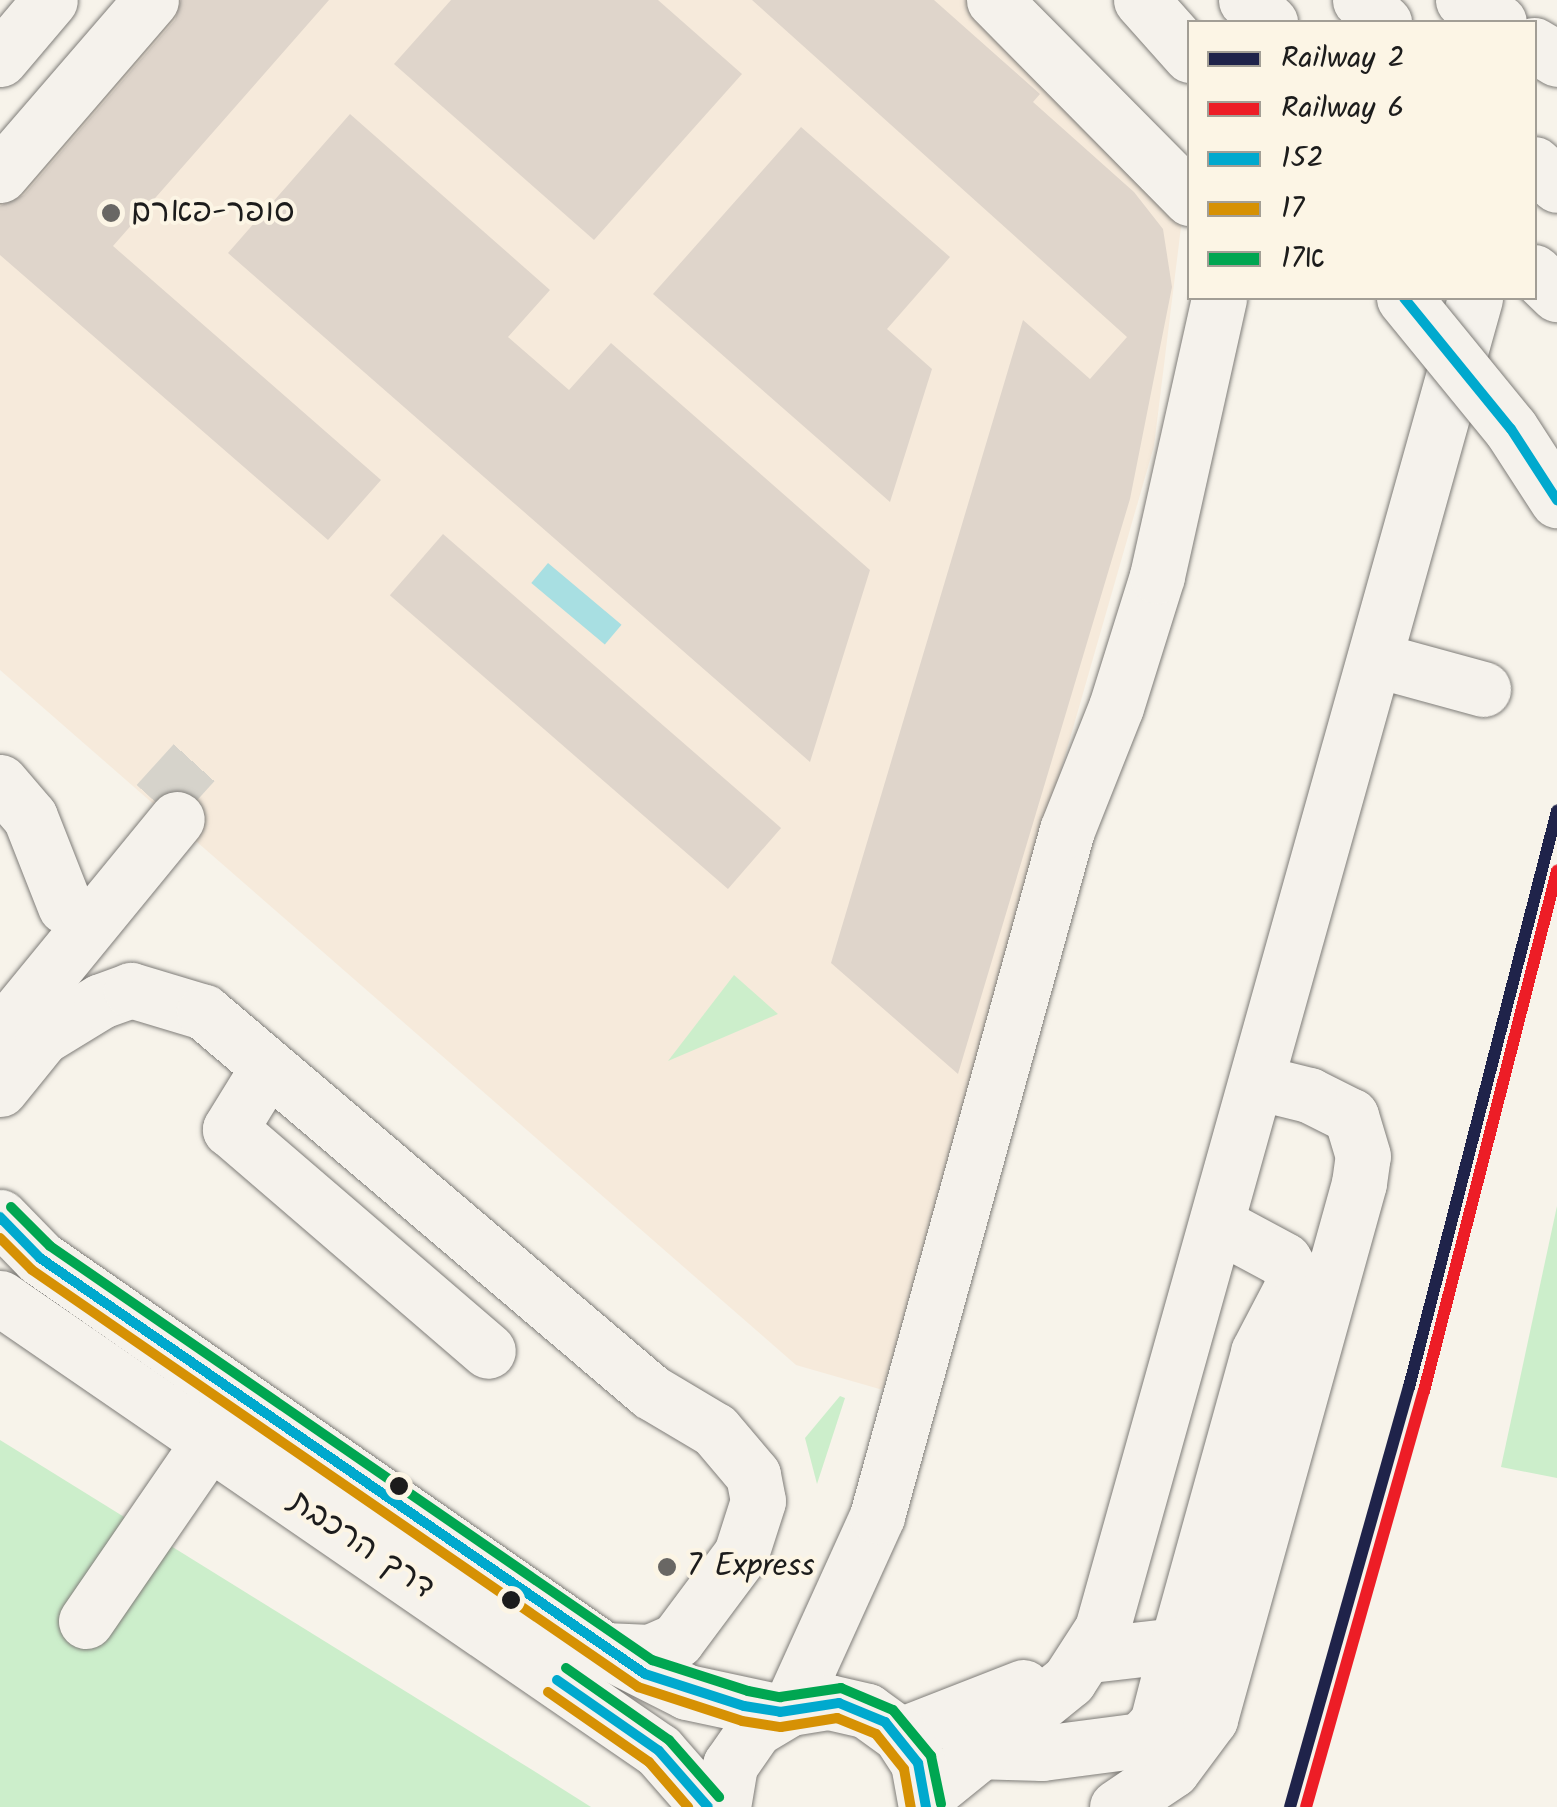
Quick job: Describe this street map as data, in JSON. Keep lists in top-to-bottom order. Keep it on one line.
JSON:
{"streets":{"main road":["דרך הרכבת"]},"places":["סופר-פארם","7 Express"],"lines":["transit line 152","rail line 2","rail line 6","transit line 17א","transit line 17"],"legend":["Railway 2","Railway 6","152","17","17א"]}
